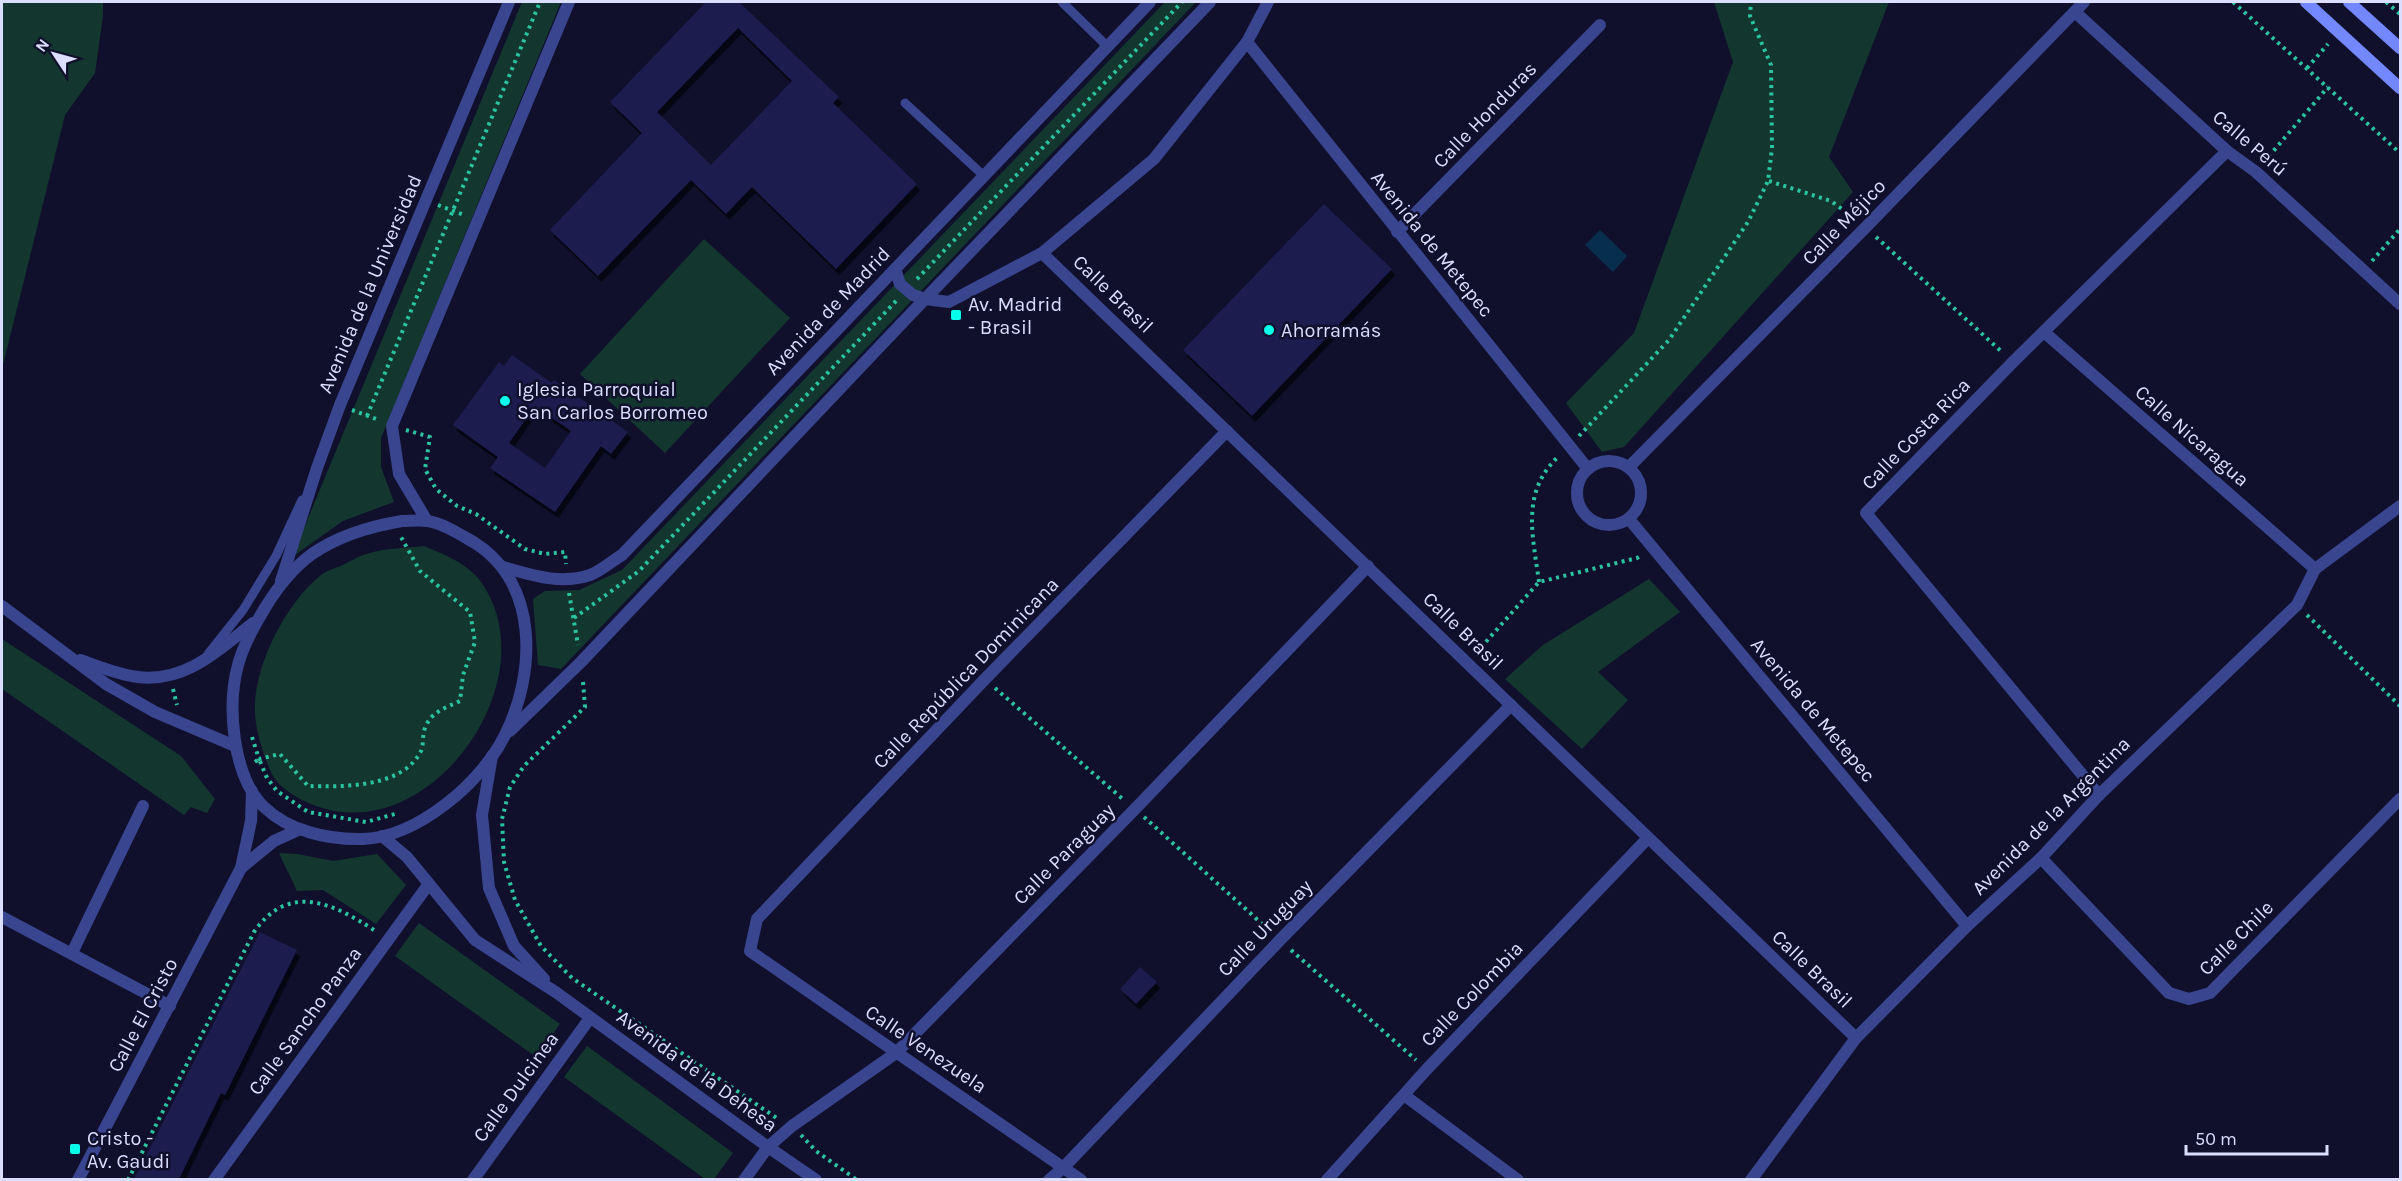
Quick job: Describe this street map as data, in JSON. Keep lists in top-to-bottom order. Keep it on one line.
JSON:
{"streets":{"street":["Calle Honduras","Calle Perú","Calle Méjico","Avenida de Metepec","Avenida de la Universidad","Calle Brasil","Avenida de Madrid","Calle Costa Rica","Calle Nicaragua","Calle República Dominicana","Avenida de la Argentina","Calle Paraguay","Calle Uruguay","Calle Chile","Calle Colombia","Calle El Cristo","Calle Sancho Panza","Calle Venezuela","Avenida de la Dehesa","Calle Dulcinea"]},"crossings":[["Calle Honduras","Avenida de Metepec"],["Calle Perú","Calle Méjico"],["Calle Perú","Calle Costa Rica"],["Calle Méjico","Avenida de Metepec"],["Avenida de Metepec","Avenida de la Argentina"],["Calle Brasil","Calle República Dominicana"],["Calle Brasil","Avenida de la Argentina"],["Calle Brasil","Calle Paraguay"],["Calle Brasil","Calle Uruguay"],["Calle Brasil","Calle Colombia"],["Calle Costa Rica","Calle Nicaragua"],["Calle Costa Rica","Avenida de la Argentina"],["Calle Nicaragua","Avenida de la Argentina"],["Calle República Dominicana","Calle Venezuela"],["Avenida de la Argentina","Calle Chile"],["Calle Paraguay","Calle Venezuela"],["Calle Paraguay","Avenida de la Dehesa"],["Calle Uruguay","Calle Venezuela"],["Calle Sancho Panza","Avenida de la Dehesa"],["Avenida de la Dehesa","Calle Dulcinea"]],"places":{"transit":["Av. Madrid - Brasil","Cristo - Av. Gaudi"],"other":["Ahorramás","Iglesia Parroquial San Carlos Borromeo"]},"scale_bar":"50 m","north":"top left"}
